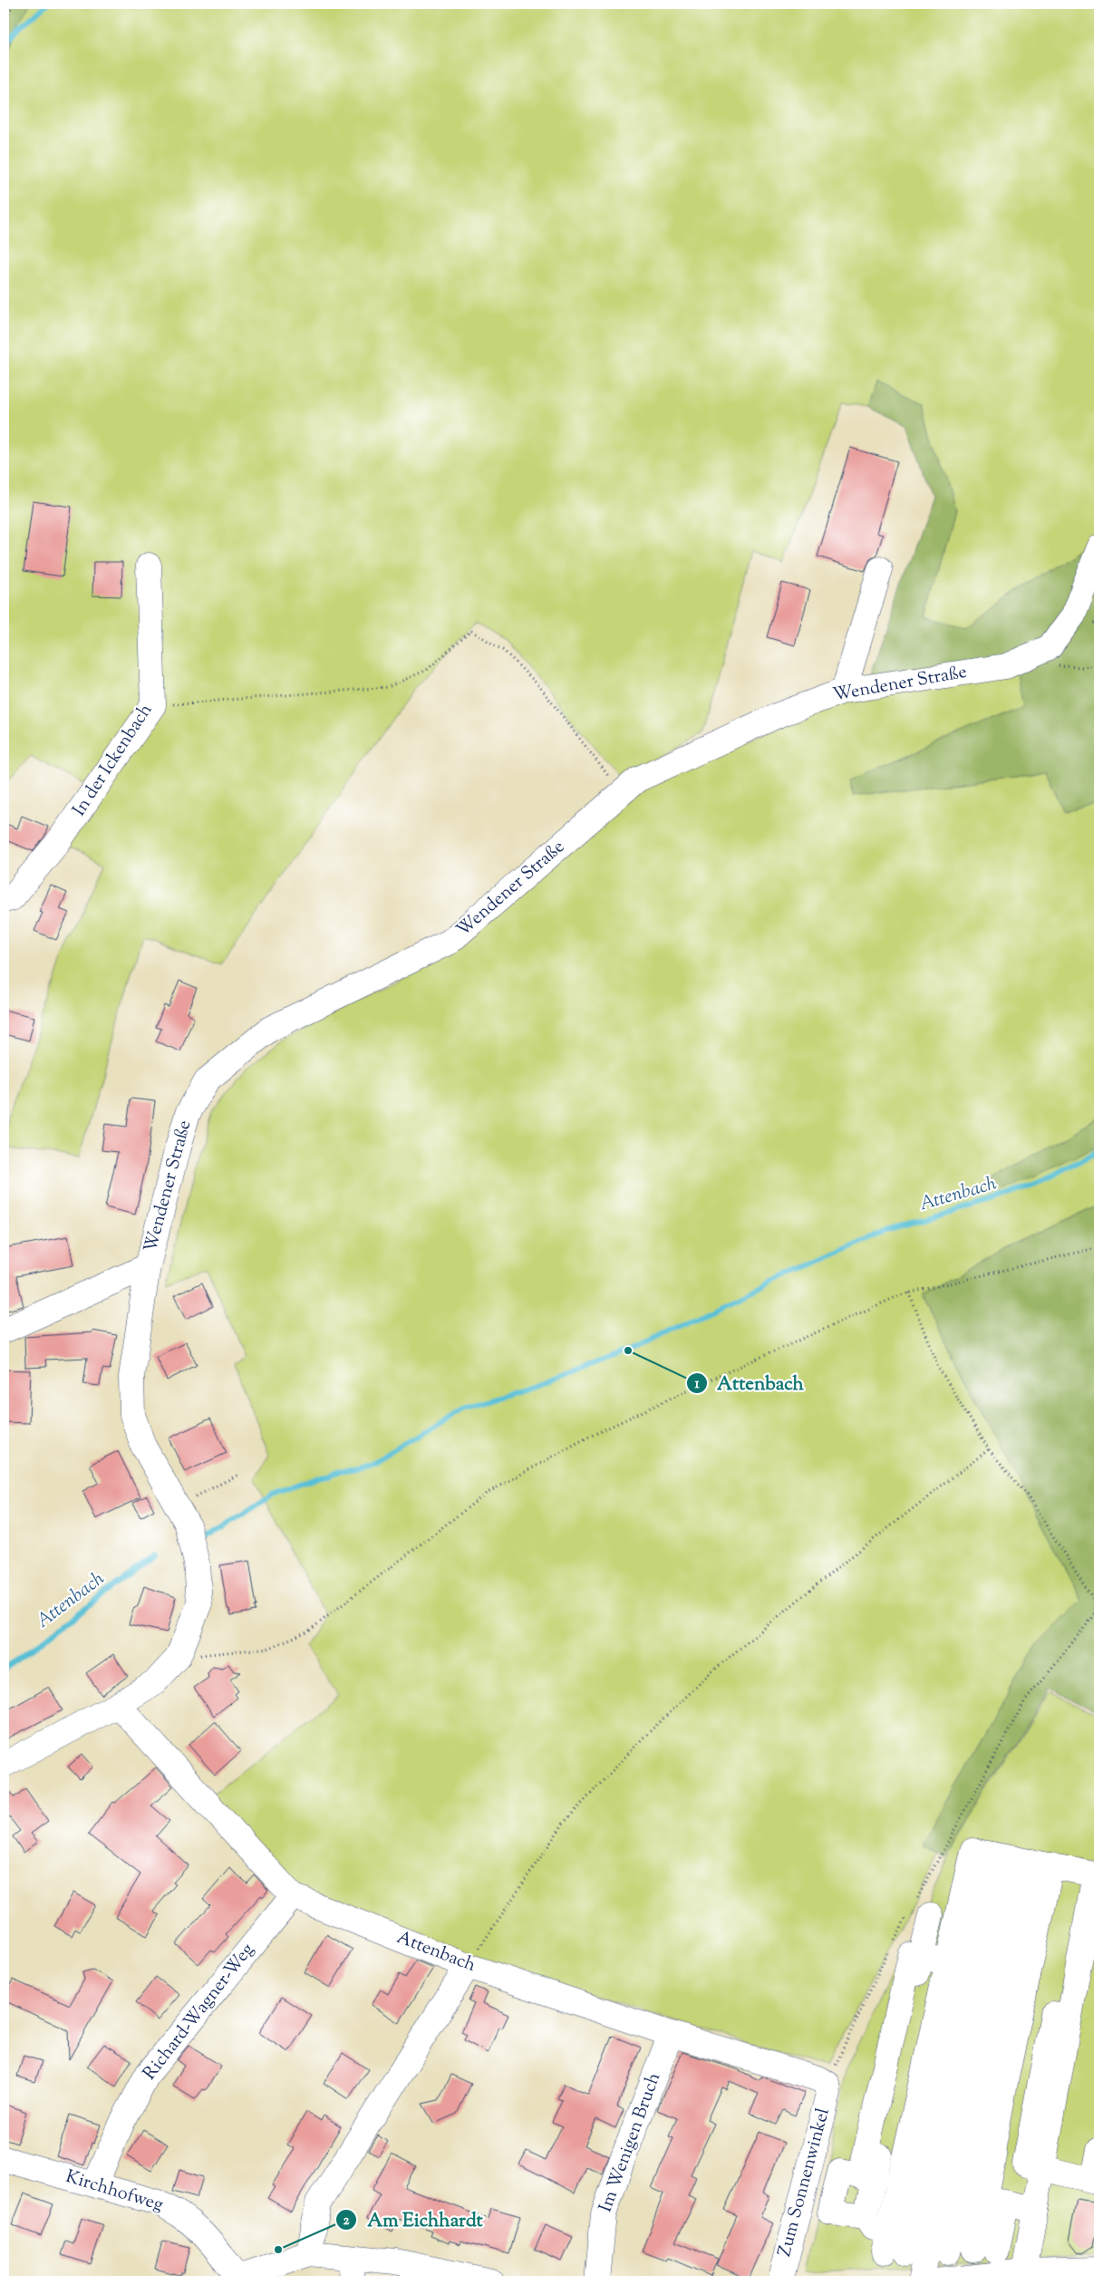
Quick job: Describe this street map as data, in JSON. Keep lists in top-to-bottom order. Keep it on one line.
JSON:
{"streets":{"street":["Wendener Straße","In der Ickenbach","Attenbach","Richard-Wagner-Weg","Im Wenigen Bruch","Zum Sonnenwinkel","Kirchhofweg"]},"crossings":[["Attenbach","Richard-Wagner-Weg"],["Attenbach","Im Wenigen Bruch"],["Attenbach","Zum Sonnenwinkel"],["Richard-Wagner-Weg","Kirchhofweg"]],"water":["Attenbach"],"places":["Attenbach","Am Eichhardt"]}
